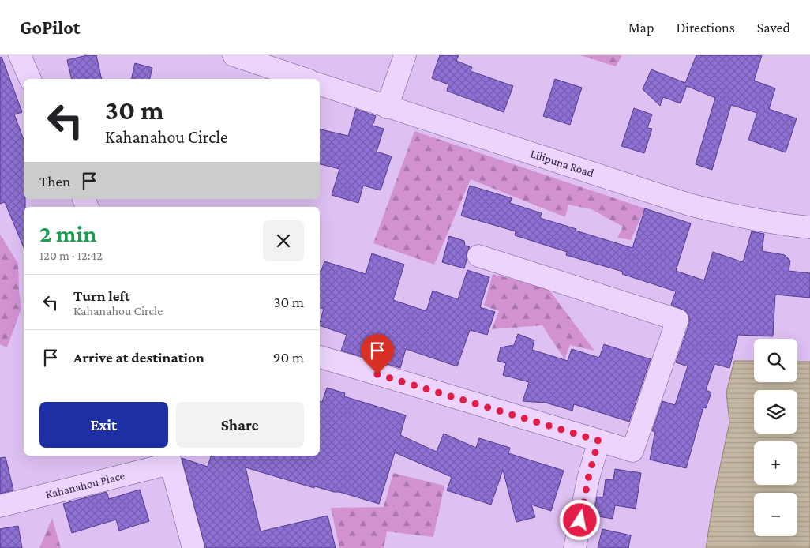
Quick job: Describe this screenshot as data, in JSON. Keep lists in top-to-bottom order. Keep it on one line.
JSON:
{"streets":{"street":["Lilipuna Road","Kahanahou Place"]},"page":{"header":"GoPilot","nav":["Map","Directions","Saved"],"turn":["30 m","Kahanahou Circle"],"then":"Then","heading":["2 min","120 m · 12:42"],"list":[{"name":"Turn left","note":"Kahanahou Circle","value":"30 m"},{"name":"Arrive at destination","value":"90 m"}],"map_buttons":["+","−"],"buttons":["Exit","Share"]}}
